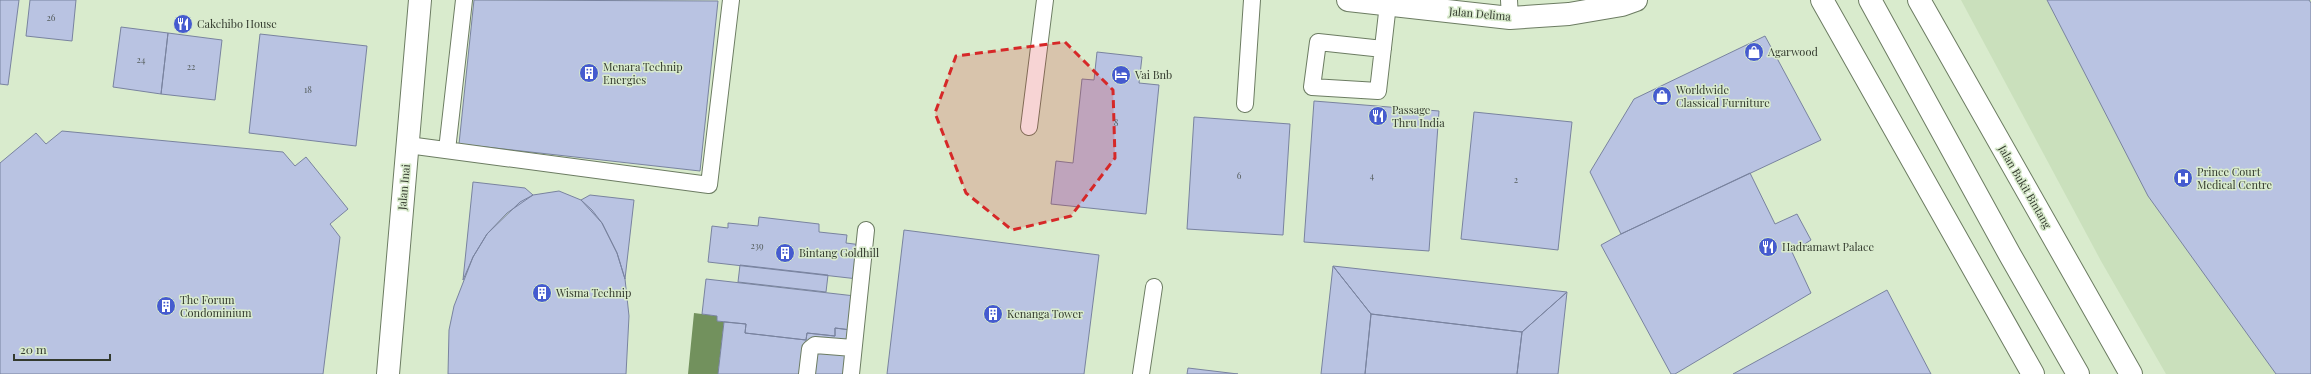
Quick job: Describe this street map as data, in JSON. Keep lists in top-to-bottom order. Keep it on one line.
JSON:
{"streets":{"main road":["Jalan Delima","Jalan Inai","Jalan Bukit Bintang"]},"places":{"restaurant":["Cakchibo House","Passage Thru India","Hadramawt Palace"],"shop":["Agarwood","Worldwide Classical Furniture"],"building":["Menara Technip Energies","Bintang Goldhill","Wisma Technip","The Forum Condominium","Kenanga Tower"],"hotel":["Vai Bnb"],"hospital":["Prince Court Medical Centre"]},"house_numbers":["26","24","22","18","8","6","4","2","239"],"scale_bar":"20 m"}
